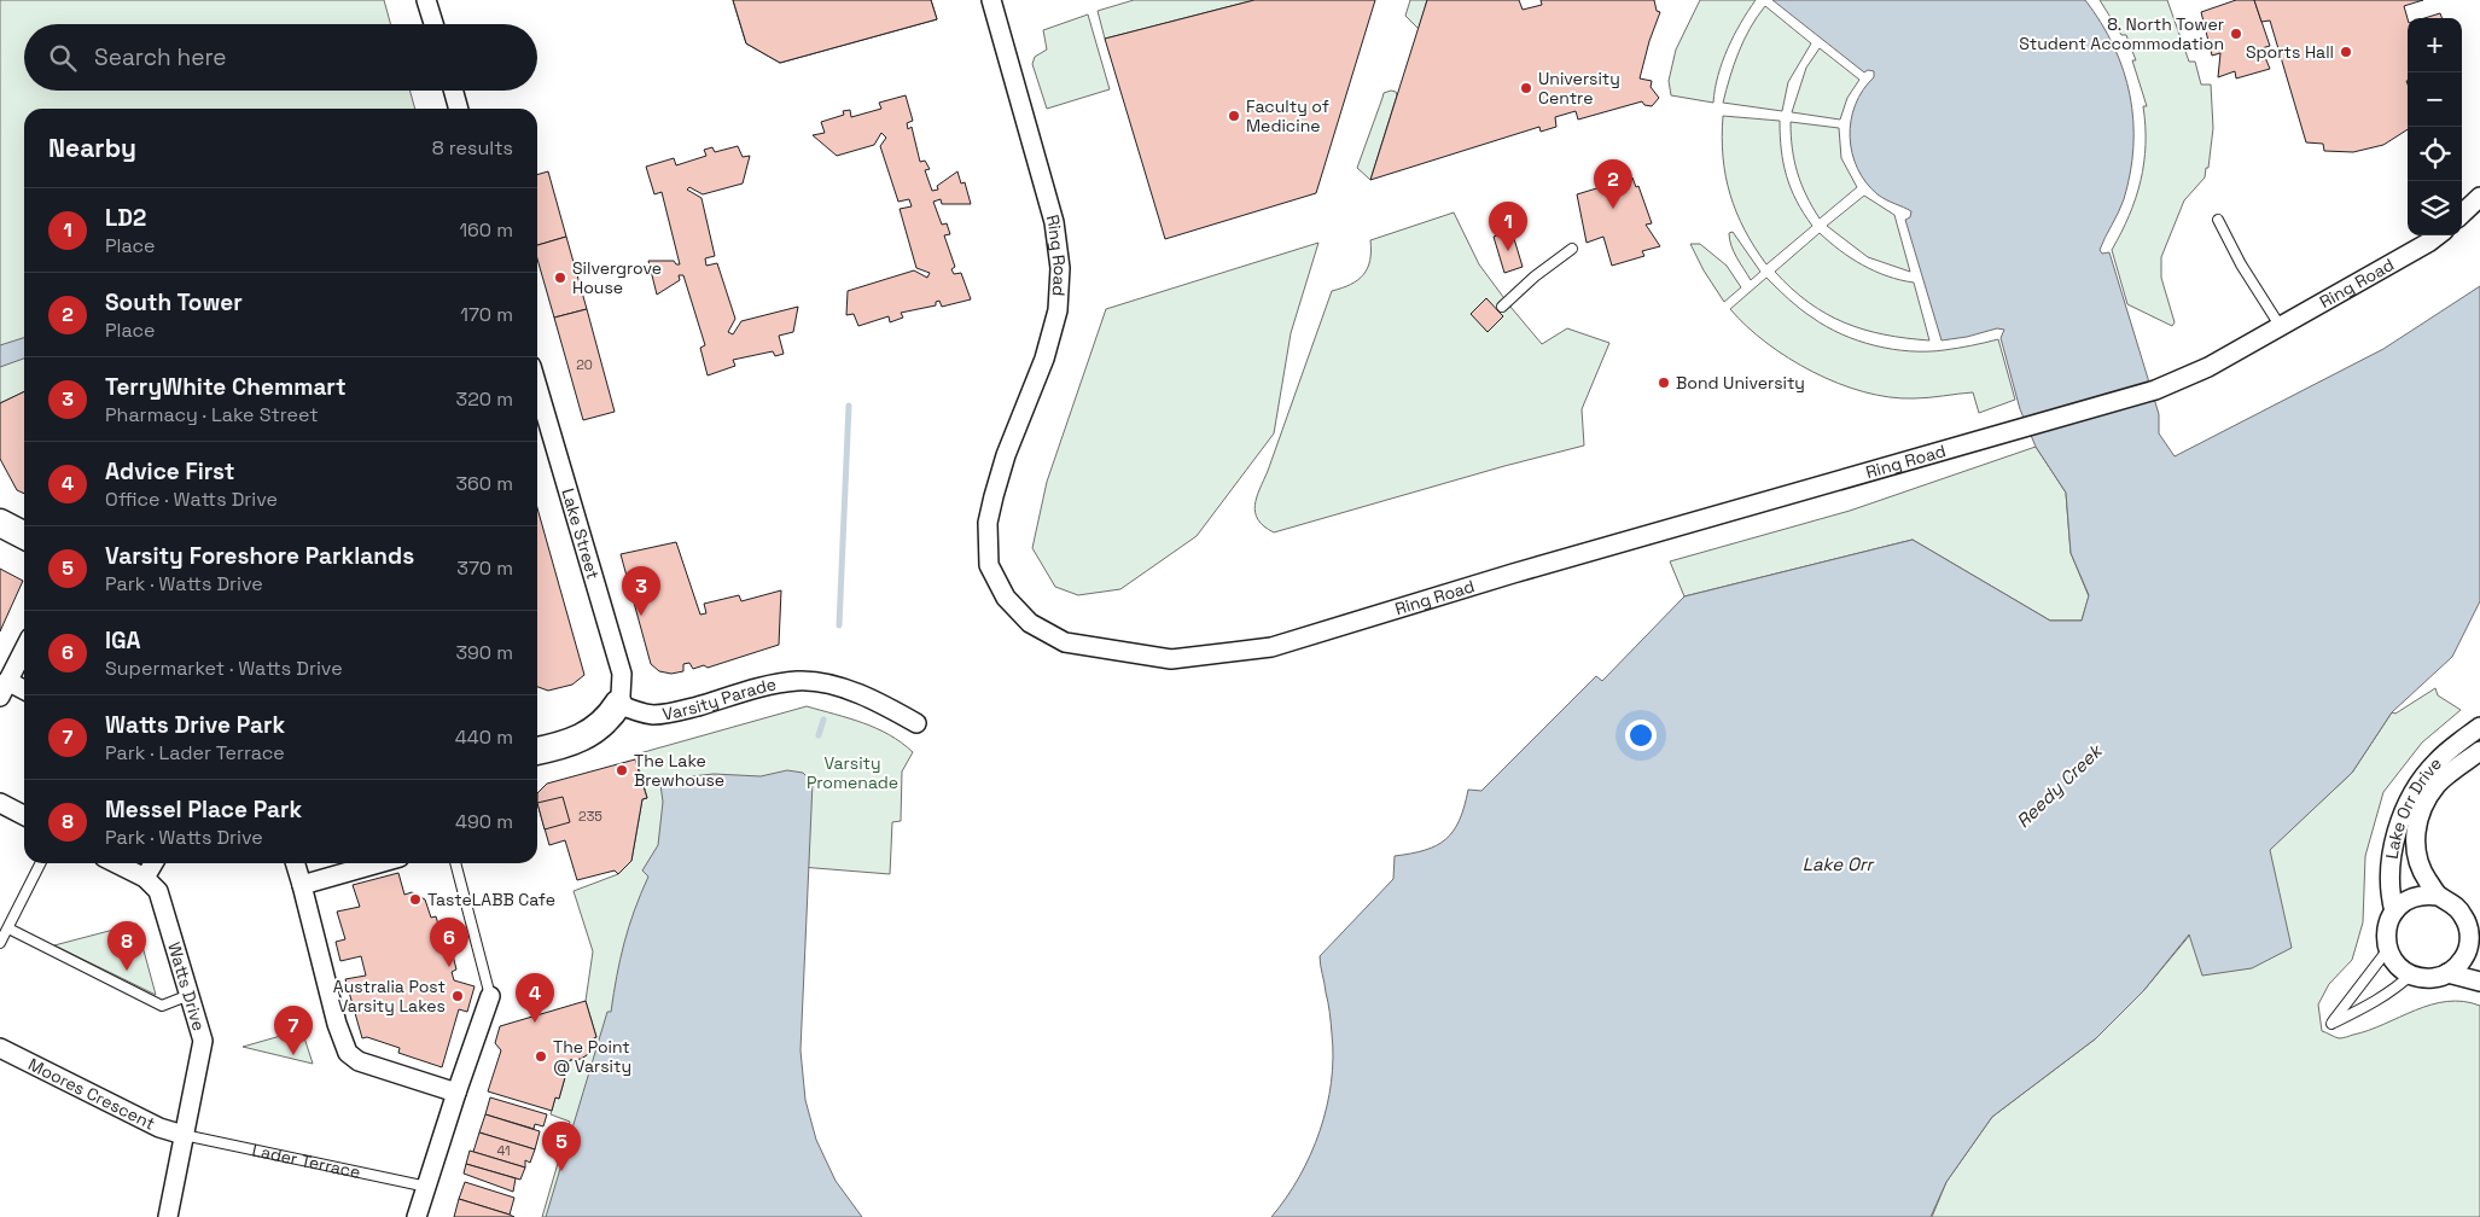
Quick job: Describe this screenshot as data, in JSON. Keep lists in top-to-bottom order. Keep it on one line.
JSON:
{"streets":{"street":["Ring Road","Lake Street","Varsity Parade","Lake Orr Drive","Watts Drive","Moores Crescent"],"lane":["Lader Terrace"]},"crossings":[["Lake Street","Varsity Parade"],["Watts Drive","Moores Crescent"],["Watts Drive","Lader Terrace"],["Moores Crescent","Lader Terrace"]],"water":["Reedy Creek","Lake Orr"],"parks":["Varsity Promenade"],"places":["8. North Tower Student Accommodation","Sports Hall","University Centre","Faculty of Medicine","Silvergrove House","Bond University","The Lake Brewhouse","TasteLABB Cafe","Australia Post Varsity Lakes","The Point @ Varsity"],"house_numbers":["20","235","41"],"page":{"map_buttons":["+","−"],"search":"Search here","heading":["Nearby","8 results"],"pins":["2","1","3","6","8","4","7","5"],"list":[{"mark":"1","name":"LD2","note":"Place","value":"160 m"},{"mark":"2","name":"South Tower","note":"Place","value":"170 m"},{"mark":"3","name":"TerryWhite Chemmart","note":"Pharmacy · Lake Street","value":"320 m"},{"mark":"4","name":"Advice First","note":"Office · Watts Drive","value":"360 m"},{"mark":"5","name":"Varsity Foreshore Parklands","note":"Park · Watts Drive","value":"370 m"},{"mark":"6","name":"IGA","note":"Supermarket · Watts Drive","value":"390 m"},{"mark":"7","name":"Watts Drive Park","note":"Park · Lader Terrace","value":"440 m"},{"mark":"8","name":"Messel Place Park","note":"Park · Watts Drive","value":"490 m"}]}}
